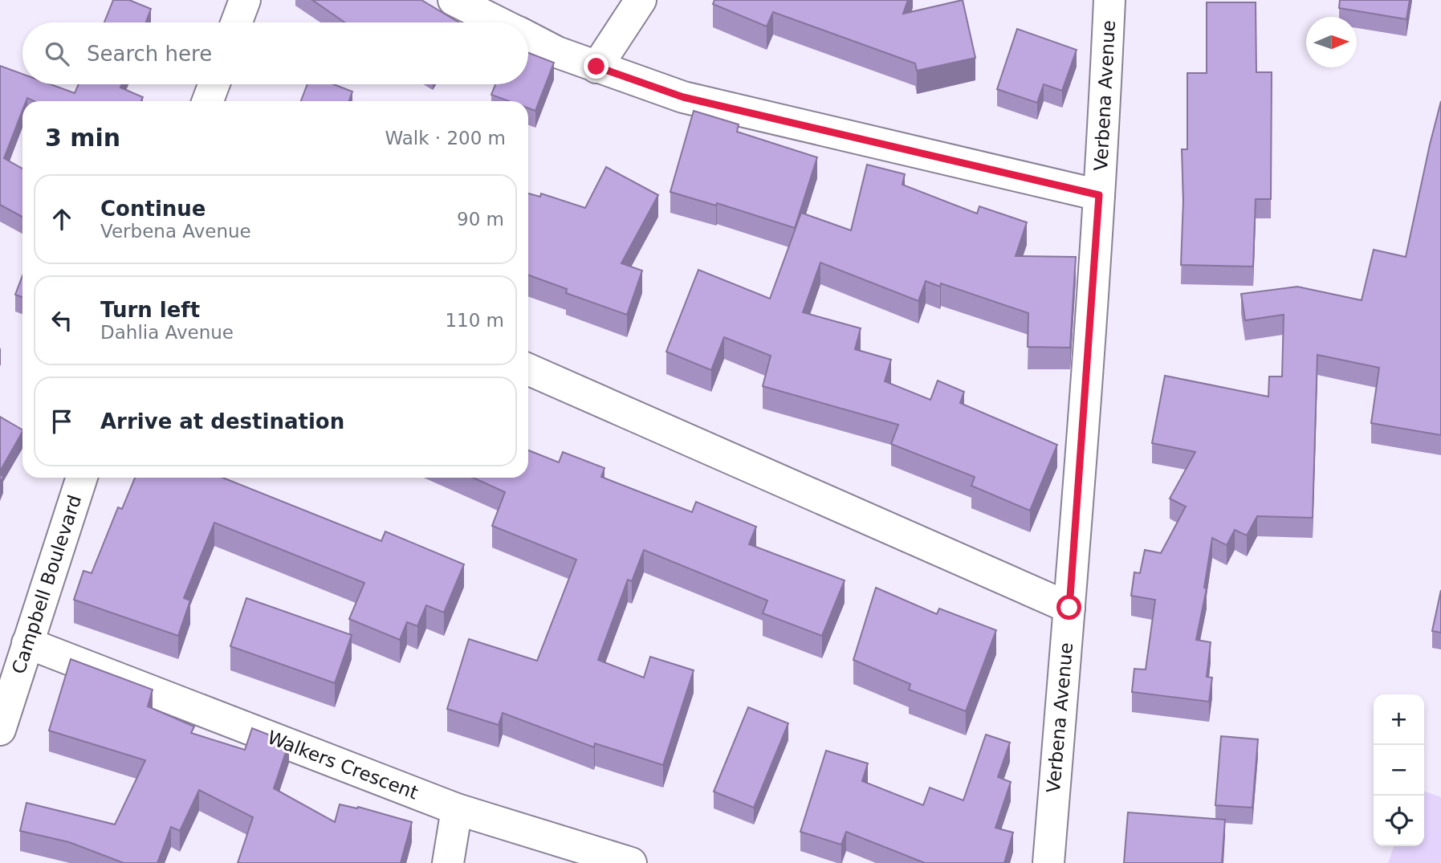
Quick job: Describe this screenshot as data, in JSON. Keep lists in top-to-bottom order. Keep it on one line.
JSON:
{"streets":{"street":["Verbena Avenue","Campbell Boulevard","Walkers Crescent"]},"crossings":[["Campbell Boulevard","Walkers Crescent"]],"north":"right","page":{"search":"Search here","heading":["3 min","Walk · 200 m"],"list":[["Continue","Verbena Avenue","90 m"],["Turn left","Dahlia Avenue","110 m"],"Arrive at destination"],"map_buttons":["+","−"]}}
